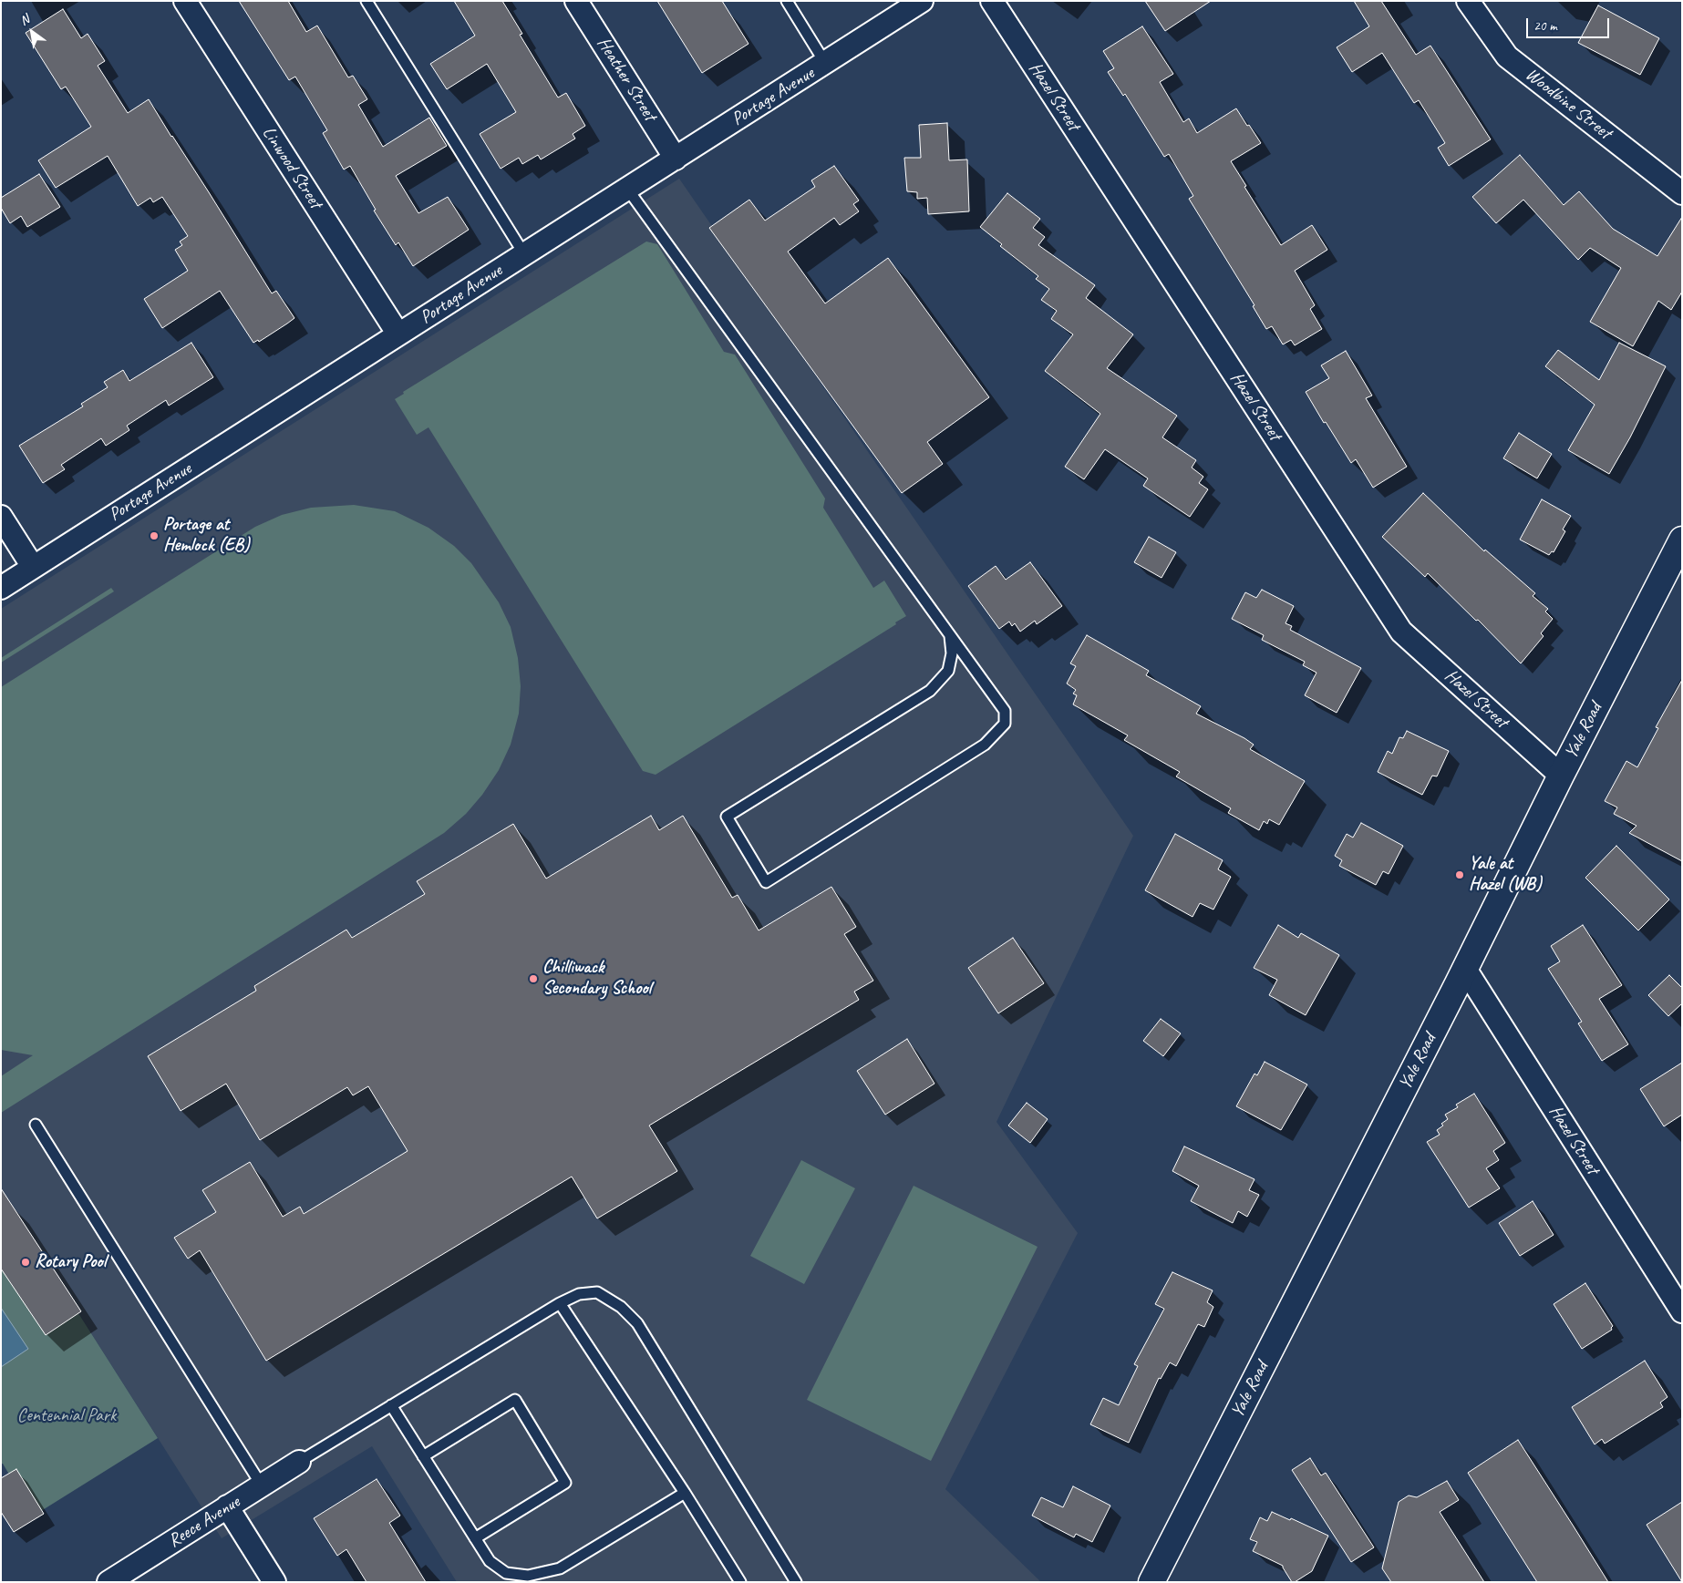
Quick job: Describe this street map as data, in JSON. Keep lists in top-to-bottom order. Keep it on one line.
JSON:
{"streets":{"main road":["Yale Road"],"street":["Heather Street","Portage Avenue","Hazel Street","Woodbine Street","Linwood Street","Reece Avenue"]},"crossings":[["Heather Street","Portage Avenue"],["Portage Avenue","Linwood Street"],["Hazel Street","Yale Road"]],"parks":["Centennial Park"],"places":["Portage at Hemlock (EB)","Yale at Hazel (WB)","Chilliwack Secondary School","Rotary Pool"],"scale_bar":"20 m","north":"top left"}
